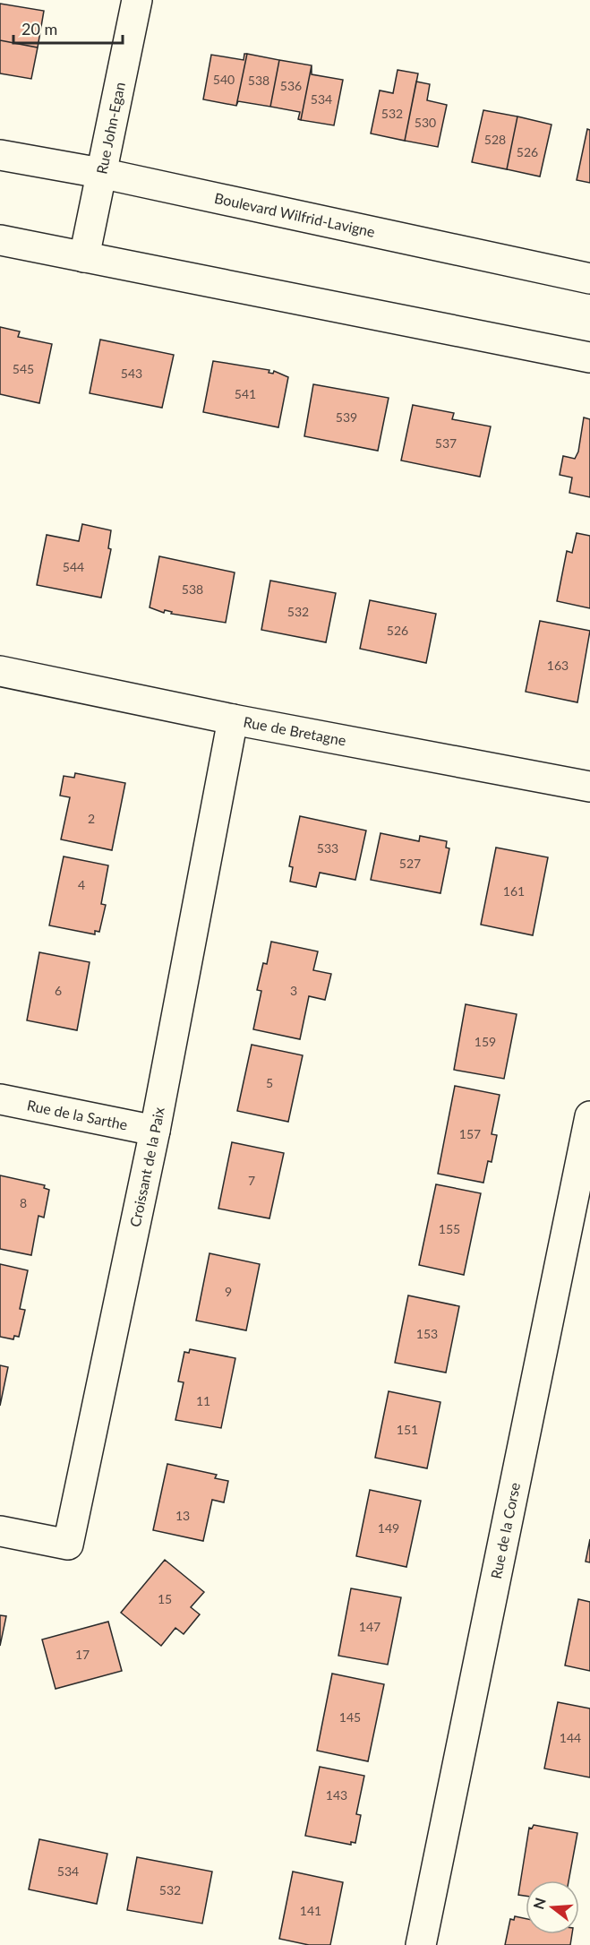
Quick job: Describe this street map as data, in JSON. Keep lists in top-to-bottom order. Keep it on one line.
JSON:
{"streets":{"street":["Rue John-Egan","Boulevard Wilfrid-Lavigne","Rue de Bretagne","Rue de la Sarthe","Croissant de la Paix","Rue de la Corse"]},"crossings":[["Rue John-Egan","Boulevard Wilfrid-Lavigne"],["Rue de Bretagne","Croissant de la Paix"],["Rue de la Sarthe","Croissant de la Paix"]],"house_numbers":["540","538","536","534","532","530","528","526","545","543","541","539","537","544","538","532","526","163","2","533","527","4","161","6","3","159","5","157","7","8","155","9","153","11","151","13","149","15","147","17","145","144","143","534","532","141"],"scale_bar":"20 m","north":"left"}
